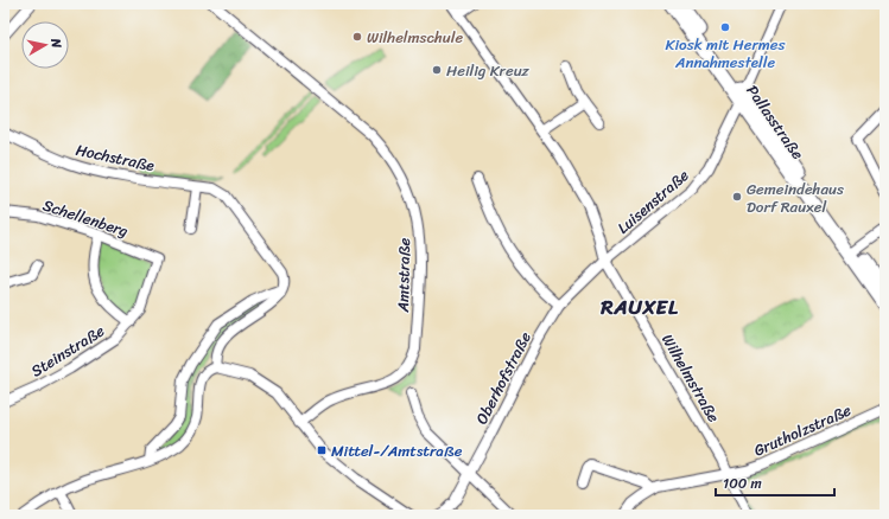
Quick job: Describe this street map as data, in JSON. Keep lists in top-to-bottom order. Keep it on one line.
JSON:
{"streets":{"main road":["Pallasstraße"],"street":["Hochstraße","Luisenstraße","Schellenberg","Amtstraße","Steinstraße","Oberhofstraße","Wilhelmstraße","Grutholzstraße"]},"crossings":[["Pallasstraße","Luisenstraße"],["Luisenstraße","Oberhofstraße"],["Luisenstraße","Wilhelmstraße"],["Schellenberg","Steinstraße"],["Oberhofstraße","Wilhelmstraße"],["Wilhelmstraße","Grutholzstraße"]],"districts":["RAUXEL"],"places":{"other":["Kiosk mit Hermes Annahmestelle","Wilhelmschule","Heilig Kreuz","Gemeindehaus Dorf Rauxel"],"transit":["Mittel-/Amtstraße"]},"scale_bar":"100 m","north":"right"}
